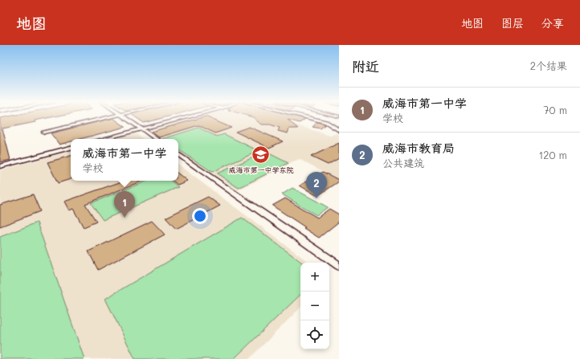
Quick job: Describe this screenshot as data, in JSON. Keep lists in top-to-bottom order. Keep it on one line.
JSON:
{"places":{"school or university":["威海市第一中学东院"]},"page":{"header":"地图","nav":["地图","图层","分享"],"heading":["附近","2个结果"],"list":[{"mark":"1","name":"威海市第一中学","note":"学校","value":"70 m"},{"mark":"2","name":"威海市教育局","note":"公共建筑","value":"120 m"}],"popup":["威海市第一中学","学校"],"pins":["2","1"],"map_buttons":["+","−"]}}
